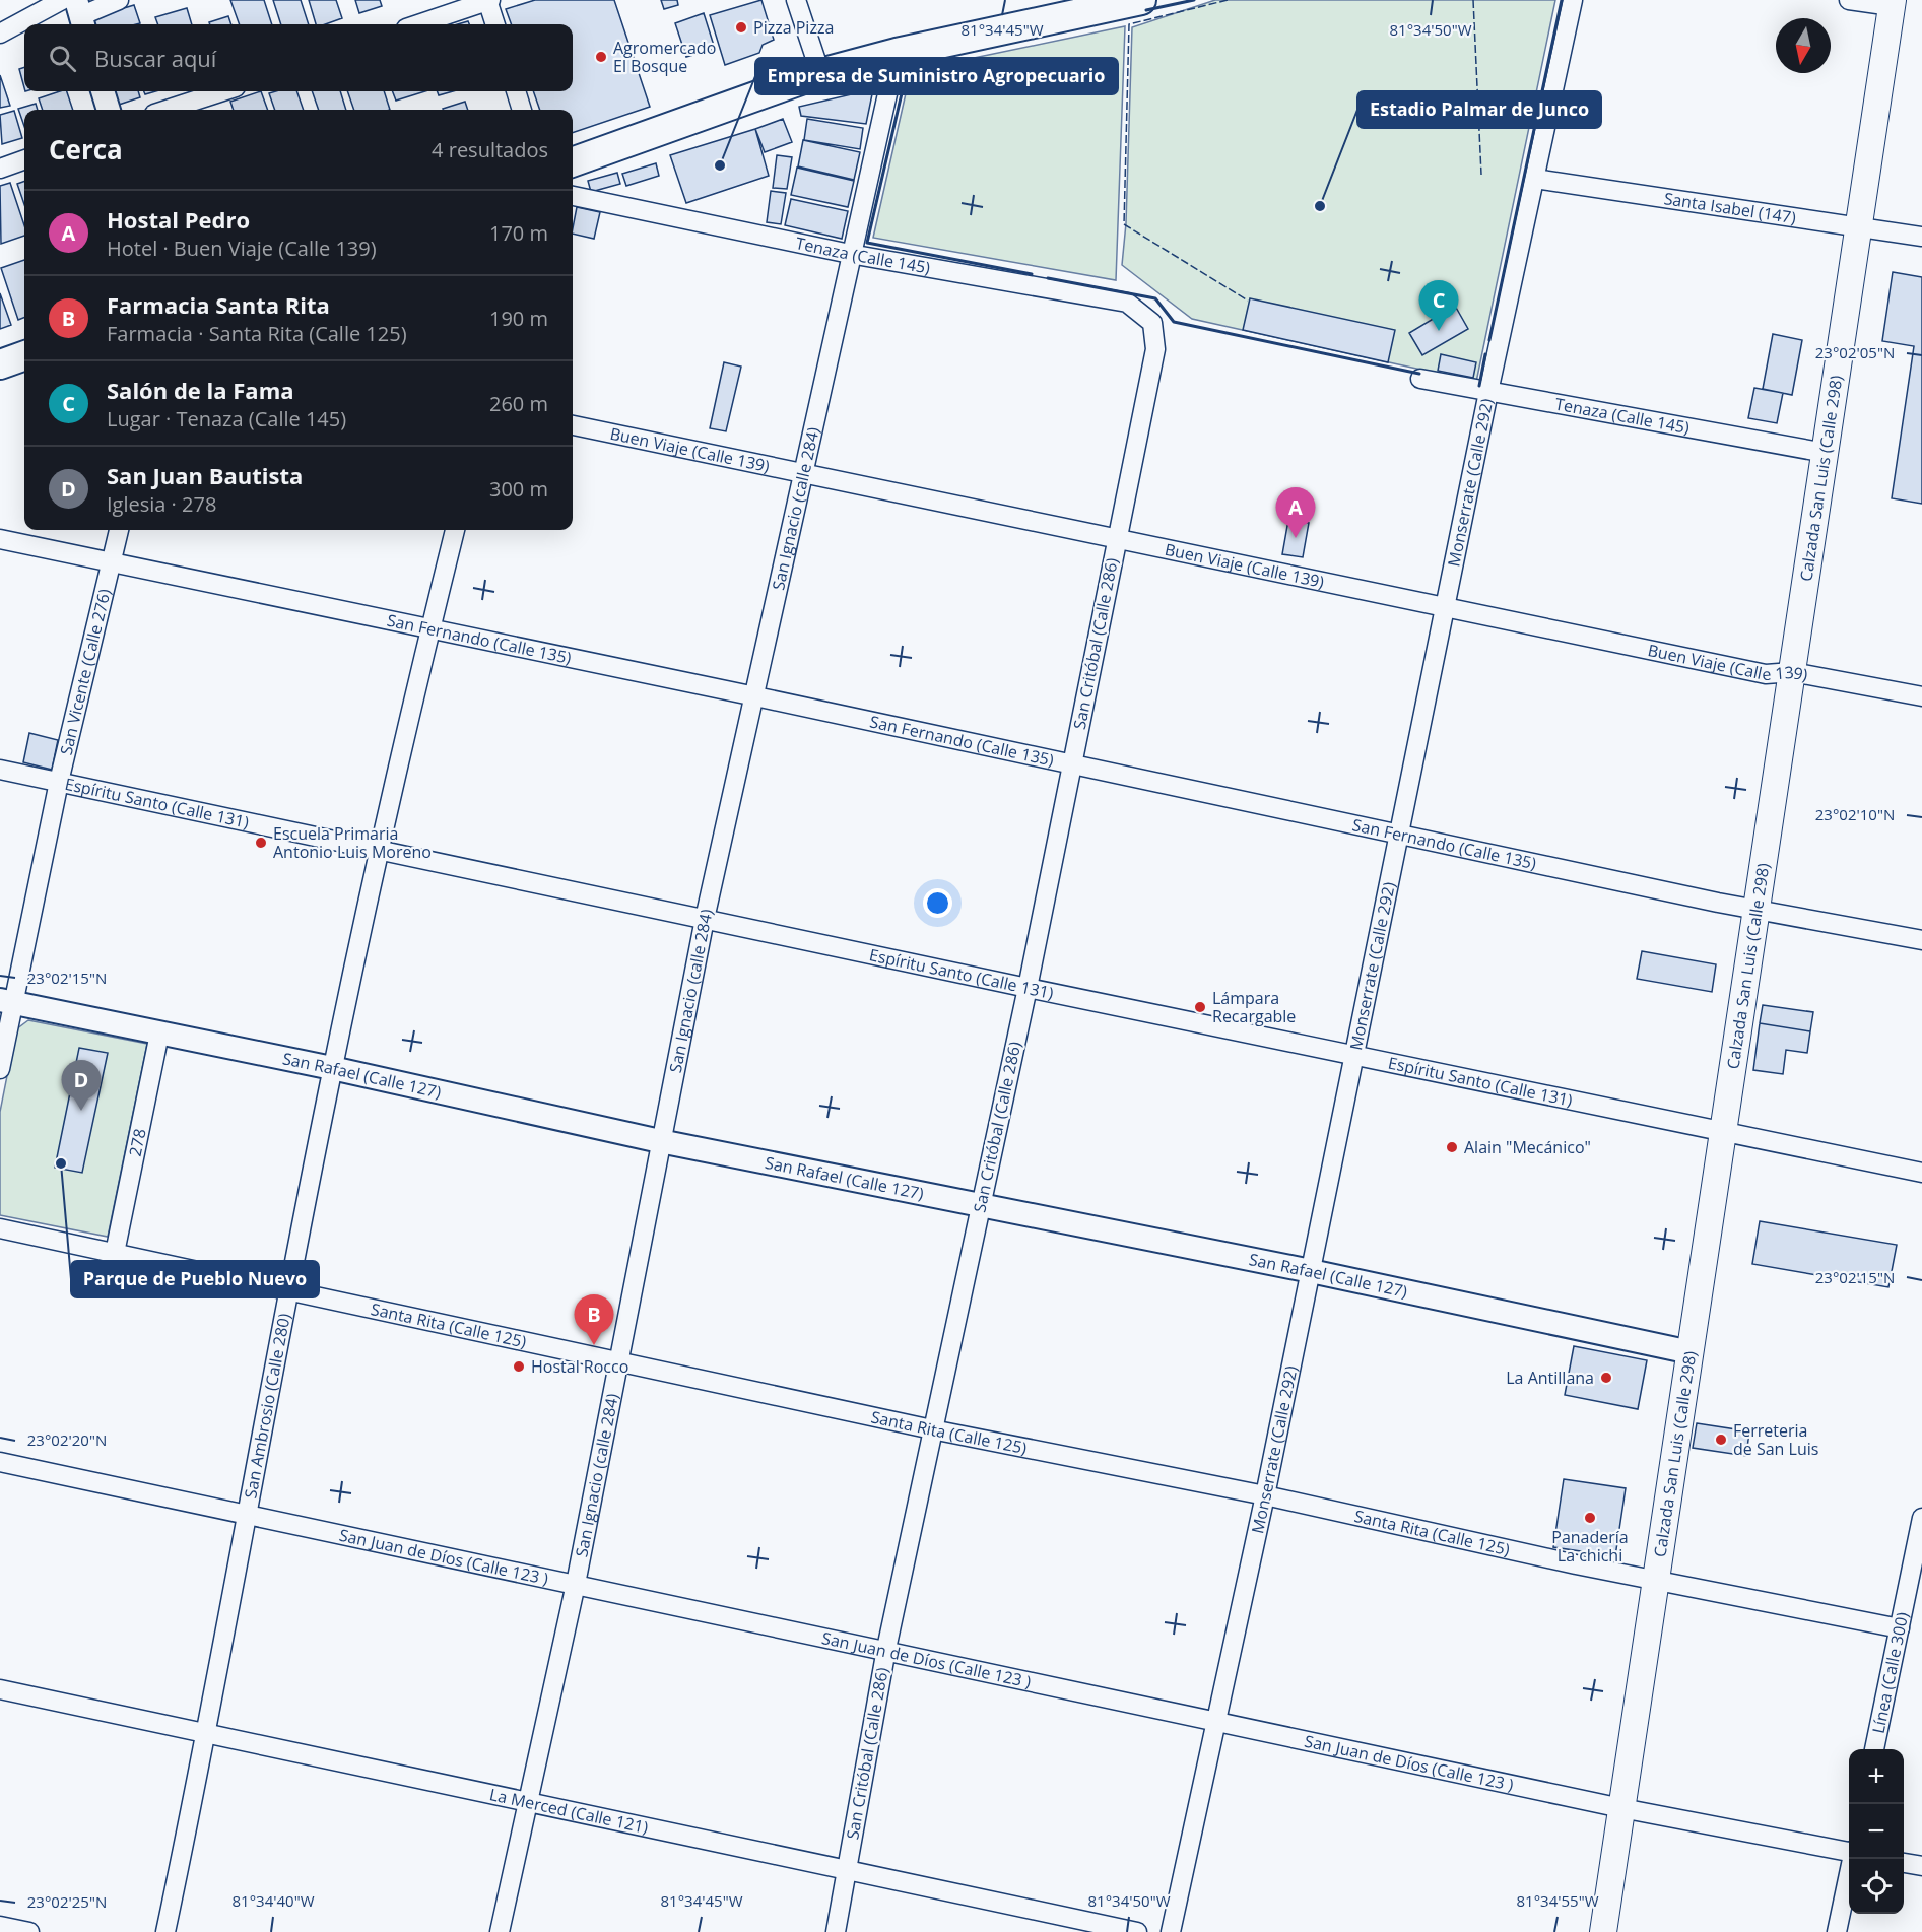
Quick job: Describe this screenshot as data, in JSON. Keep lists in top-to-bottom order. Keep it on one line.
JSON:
{"streets":{"main road":["Calzada San Luis (Calle 298)"],"street":["Santa Isabel (147)","Tenaza (Calle 145)","Buen Viaje (Calle 139)","Monserrate (Calle 292)","San Ignacio (calle 284)","San Fernando (Calle 135)","San Critóbal (Calle 286)","San Vicente (Calle 276)","Espíritu Santo (Calle 131)","San Rafael (Calle 127)","278","Santa Rita (Calle 125)","San Ambrosio (Calle 280)","San Juan de Díos (Calle 123 )","Línea (Calle 300)","La Merced (Calle 121)"]},"crossings":[["Santa Isabel (147)","Calzada San Luis (Calle 298)"],["Santa Isabel (147)","Monserrate (Calle 292)"],["Tenaza (Calle 145)","Calzada San Luis (Calle 298)"],["Tenaza (Calle 145)","Monserrate (Calle 292)"],["Tenaza (Calle 145)","San Ignacio (calle 284)"],["Tenaza (Calle 145)","San Critóbal (Calle 286)"],["Buen Viaje (Calle 139)","Calzada San Luis (Calle 298)"],["Buen Viaje (Calle 139)","Monserrate (Calle 292)"],["Buen Viaje (Calle 139)","San Ignacio (calle 284)"],["Buen Viaje (Calle 139)","San Critóbal (Calle 286)"],["Calzada San Luis (Calle 298)","San Fernando (Calle 135)"],["Calzada San Luis (Calle 298)","Espíritu Santo (Calle 131)"],["Calzada San Luis (Calle 298)","San Rafael (Calle 127)"],["Calzada San Luis (Calle 298)","Santa Rita (Calle 125)"],["Calzada San Luis (Calle 298)","San Juan de Díos (Calle 123 )"],["Monserrate (Calle 292)","San Fernando (Calle 135)"],["Monserrate (Calle 292)","Espíritu Santo (Calle 131)"],["Monserrate (Calle 292)","San Rafael (Calle 127)"],["Monserrate (Calle 292)","Santa Rita (Calle 125)"],["Monserrate (Calle 292)","San Juan de Díos (Calle 123 )"],["San Ignacio (calle 284)","San Fernando (Calle 135)"],["San Ignacio (calle 284)","Espíritu Santo (Calle 131)"],["San Ignacio (calle 284)","San Rafael (Calle 127)"],["San Ignacio (calle 284)","Santa Rita (Calle 125)"],["San Ignacio (calle 284)","San Juan de Díos (Calle 123 )"],["San Ignacio (calle 284)","La Merced (Calle 121)"],["San Fernando (Calle 135)","San Critóbal (Calle 286)"],["San Fernando (Calle 135)","San Vicente (Calle 276)"],["San Fernando (Calle 135)","San Ambrosio (Calle 280)"],["San Critóbal (Calle 286)","Espíritu Santo (Calle 131)"],["San Critóbal (Calle 286)","San Rafael (Calle 127)"],["San Critóbal (Calle 286)","Santa Rita (Calle 125)"],["San Critóbal (Calle 286)","San Juan de Díos (Calle 123 )"],["San Critóbal (Calle 286)","La Merced (Calle 121)"],["San Vicente (Calle 276)","Espíritu Santo (Calle 131)"],["San Vicente (Calle 276)","San Rafael (Calle 127)"],["Espíritu Santo (Calle 131)","San Ambrosio (Calle 280)"],["San Rafael (Calle 127)","278"],["San Rafael (Calle 127)","San Ambrosio (Calle 280)"],["278","Santa Rita (Calle 125)"],["Santa Rita (Calle 125)","San Ambrosio (Calle 280)"],["Santa Rita (Calle 125)","Línea (Calle 300)"],["San Ambrosio (Calle 280)","San Juan de Díos (Calle 123 )"],["San Ambrosio (Calle 280)","La Merced (Calle 121)"]],"places":["Pizza Pizza","Agromercado El Bosque","Empresa de Suministro Agropecuario","Estadio Palmar de Junco","Escuela Primaria Antonio Luis Moreno","Lámpara Recargable","Alain \"Mecánico\"","Parque de Pueblo Nuevo","Hostal Rocco","La Antillana","Ferreteria de San Luis","Panadería La chichi"],"north":"bottom","page":{"search":"Buscar aquí","heading":["Cerca","4 resultados"],"list":[{"mark":"A","name":"Hostal Pedro","note":"Hotel · Buen Viaje (Calle 139)","value":"170 m"},{"mark":"B","name":"Farmacia Santa Rita","note":"Farmacia · Santa Rita (Calle 125)","value":"190 m"},{"mark":"C","name":"Salón de la Fama","note":"Lugar · Tenaza (Calle 145)","value":"260 m"},{"mark":"D","name":"San Juan Bautista","note":"Iglesia · 278","value":"300 m"}],"pins":["C","A","D","B"],"map_buttons":["+","−"]},"coordinates":["81°34'45\"W","81°34'50\"W","23°02'05\"N","23°02'10\"N","23°02'15\"N","23°02'20\"N","81°34'40\"W","81°34'55\"W","23°02'25\"N"]}
